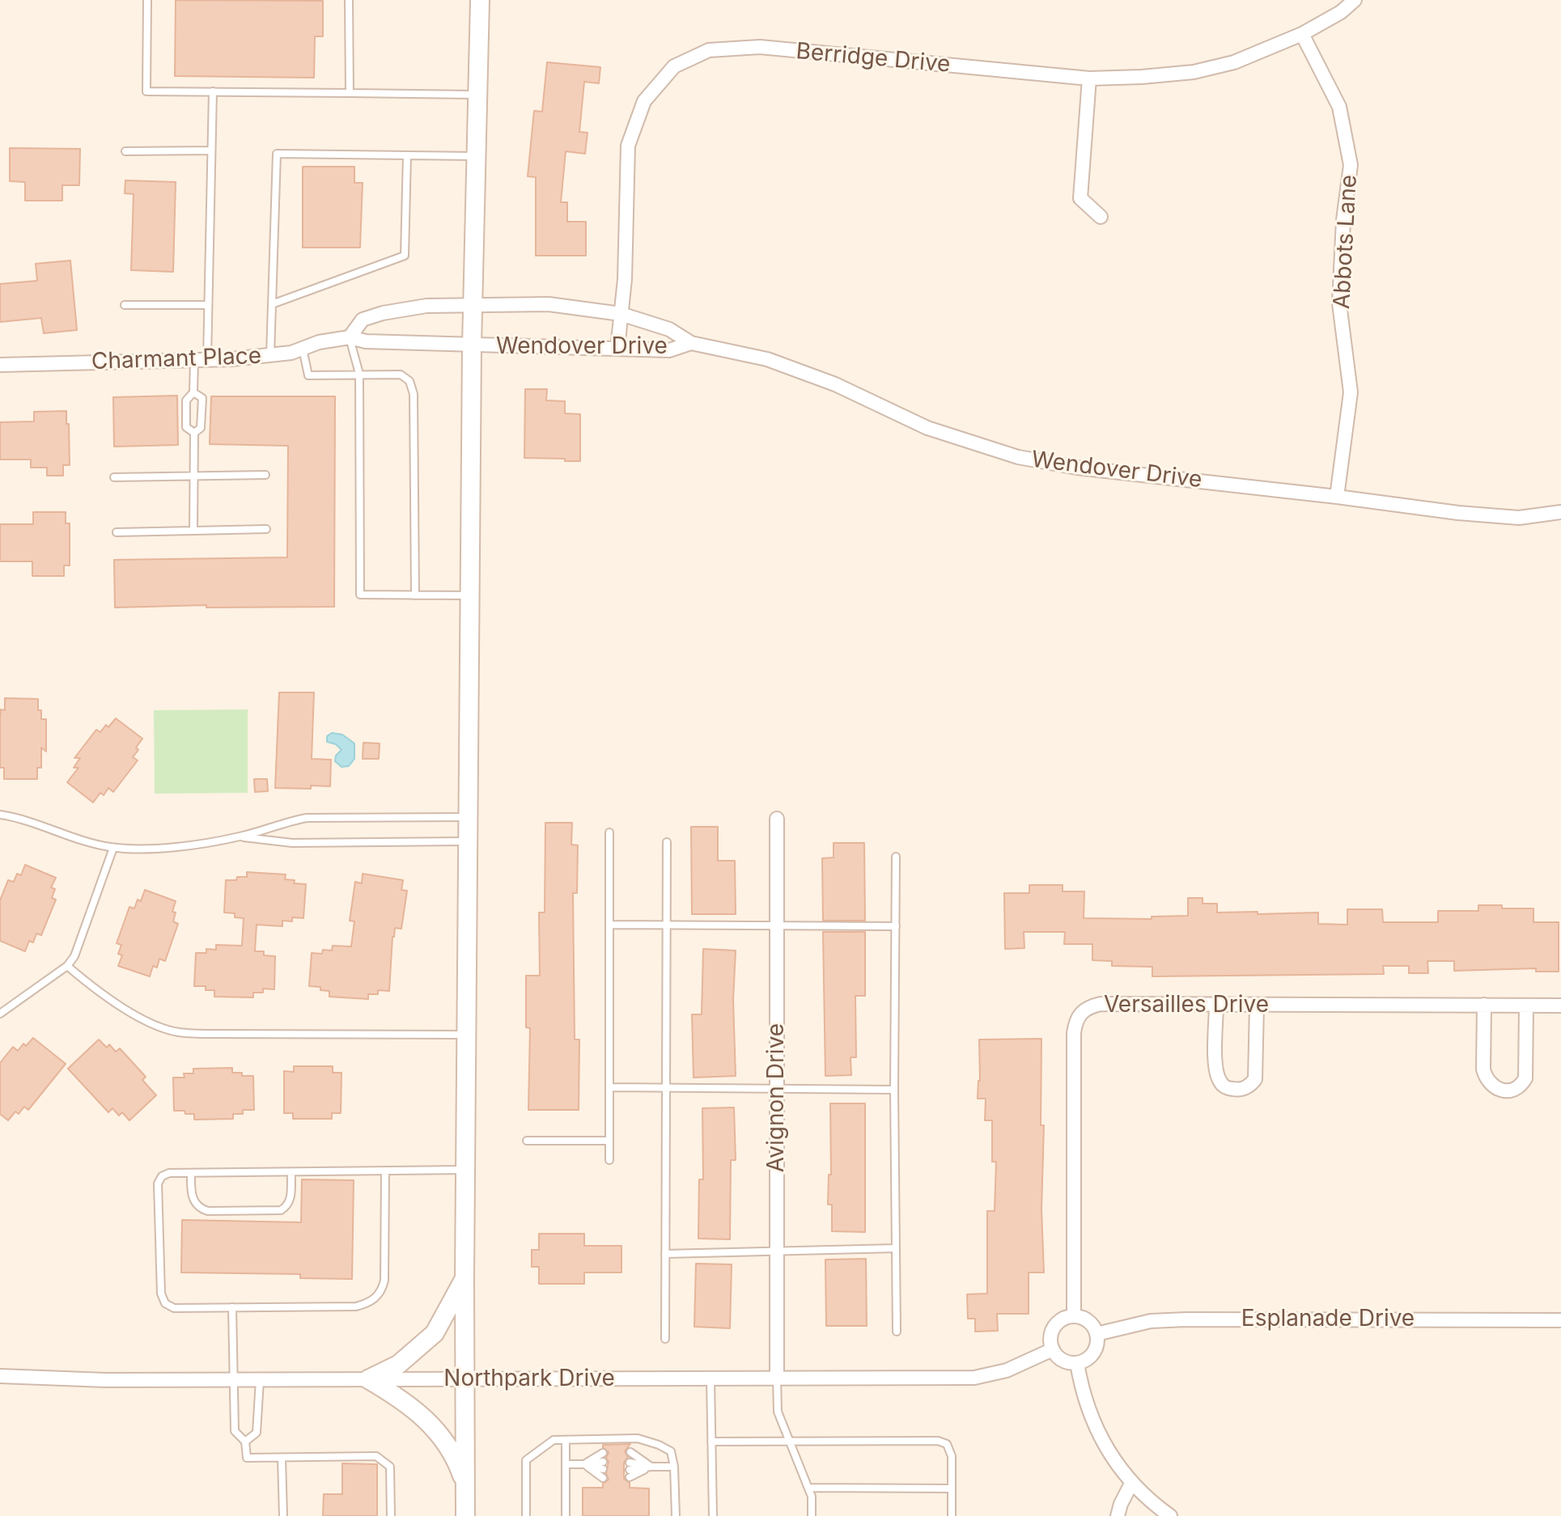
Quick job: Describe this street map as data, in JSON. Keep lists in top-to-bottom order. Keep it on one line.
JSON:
{"streets":{"street":["Berridge Drive","Abbots Lane","Wendover Drive","Charmant Place","Versailles Drive","Avignon Drive","Esplanade Drive","Northpark Drive"]},"crossings":[["Berridge Drive","Abbots Lane"],["Berridge Drive","Wendover Drive"],["Abbots Lane","Wendover Drive"],["Wendover Drive","Charmant Place"],["Versailles Drive","Esplanade Drive"],["Versailles Drive","Northpark Drive"],["Avignon Drive","Northpark Drive"],["Esplanade Drive","Northpark Drive"]]}
